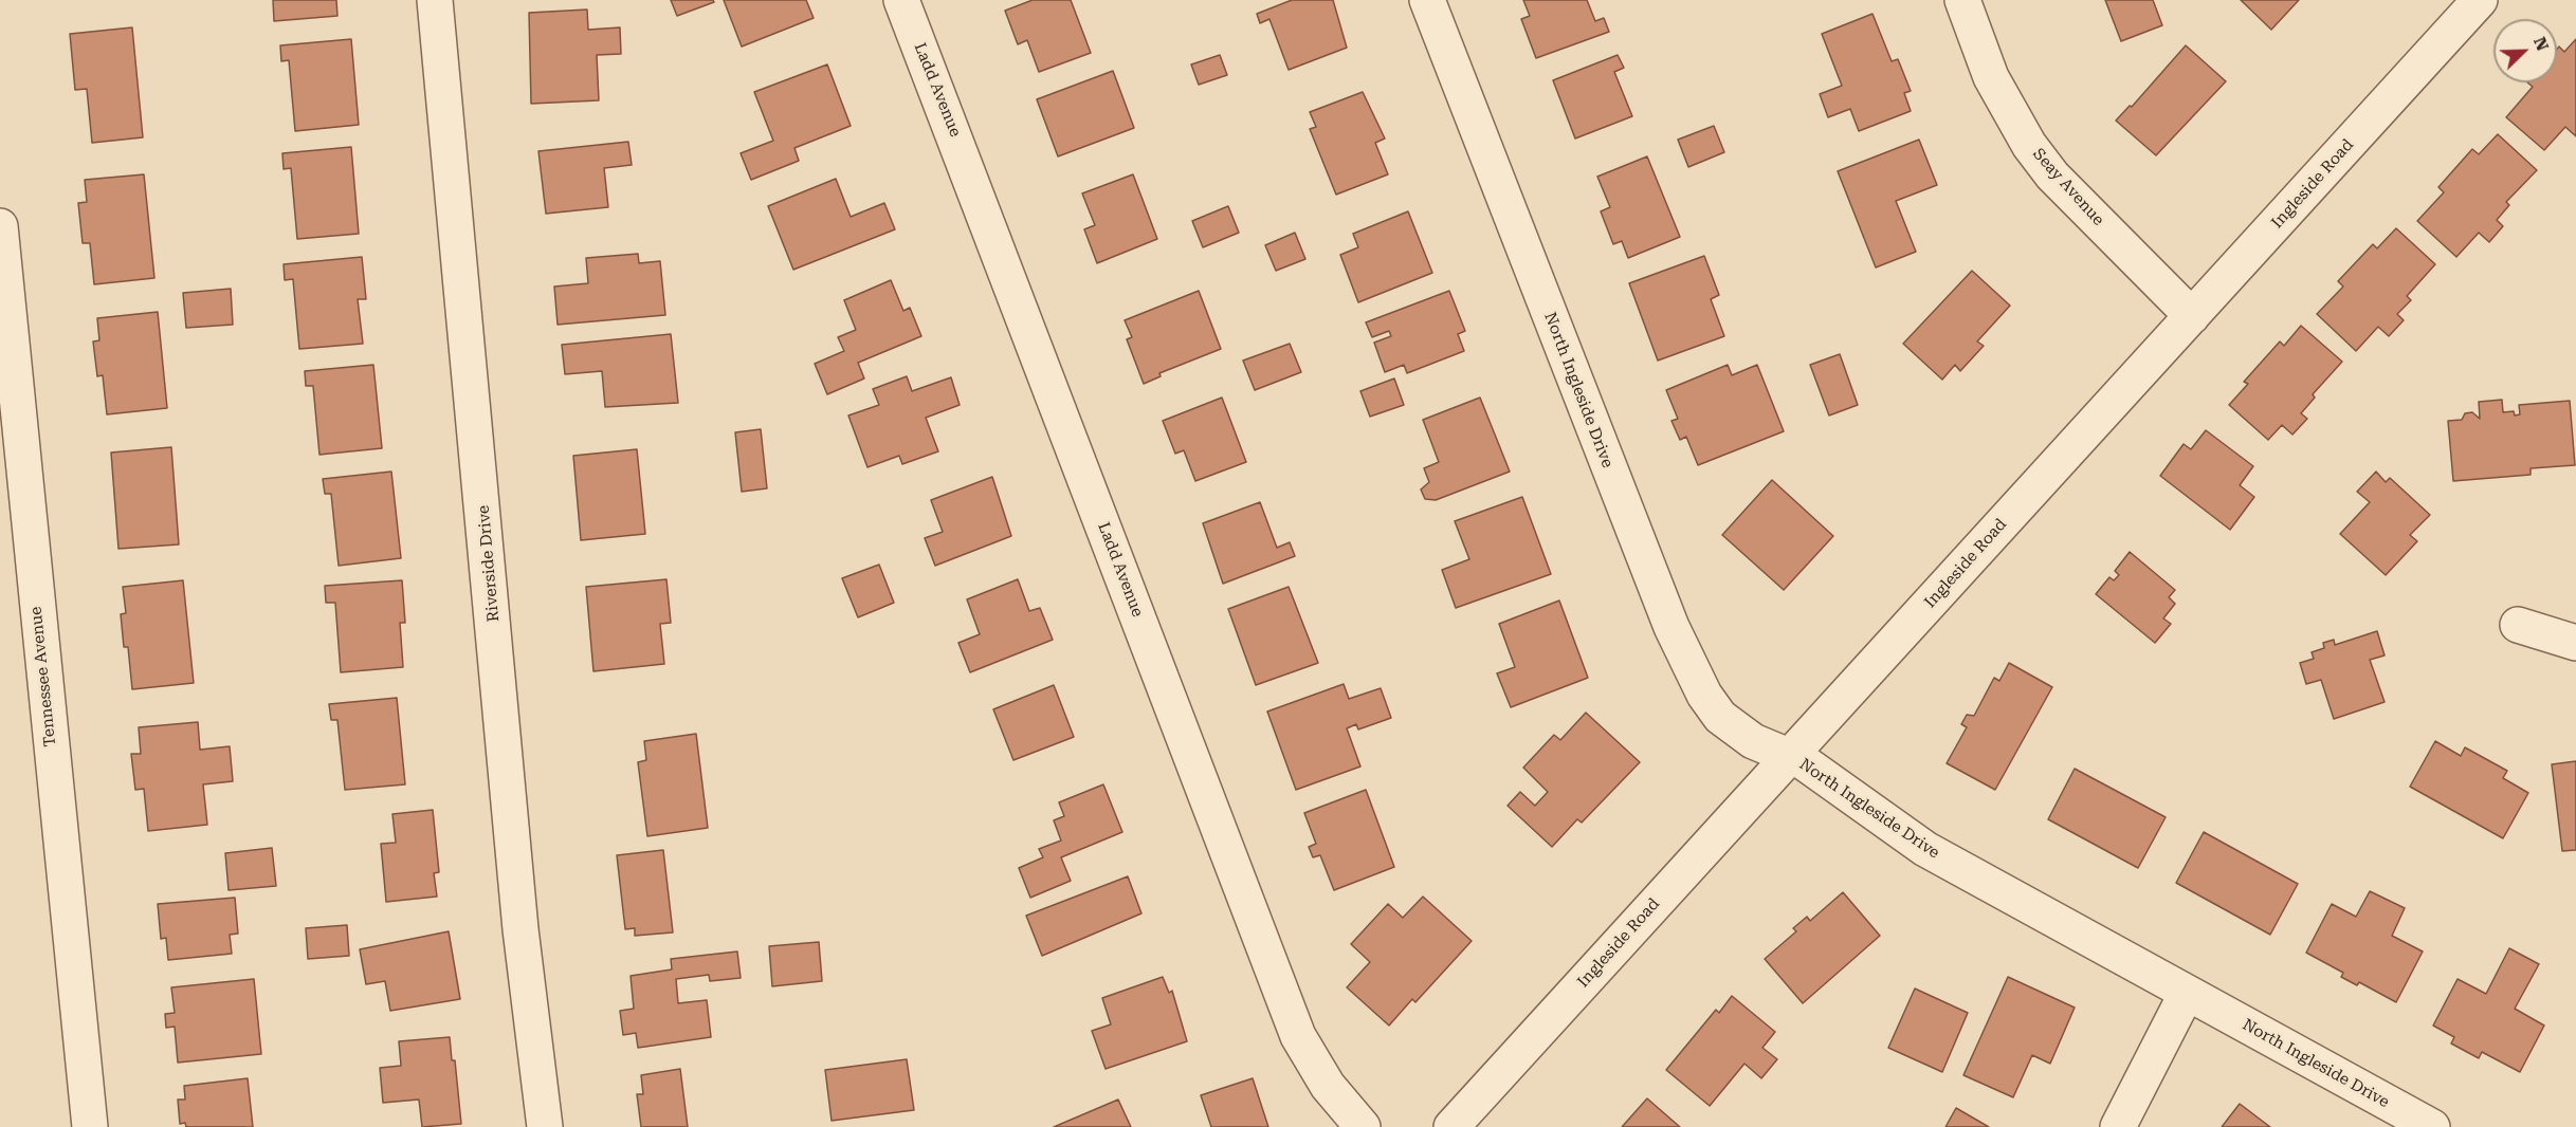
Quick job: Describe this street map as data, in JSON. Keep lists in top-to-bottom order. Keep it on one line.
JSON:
{"streets":{"street":["Ladd Avenue","Ingleside Road","Seay Avenue","North Ingleside Drive","Riverside Drive","Tennessee Avenue"]},"crossings":[["Ingleside Road","Seay Avenue"],["Ingleside Road","North Ingleside Drive"]],"north":"top right"}
